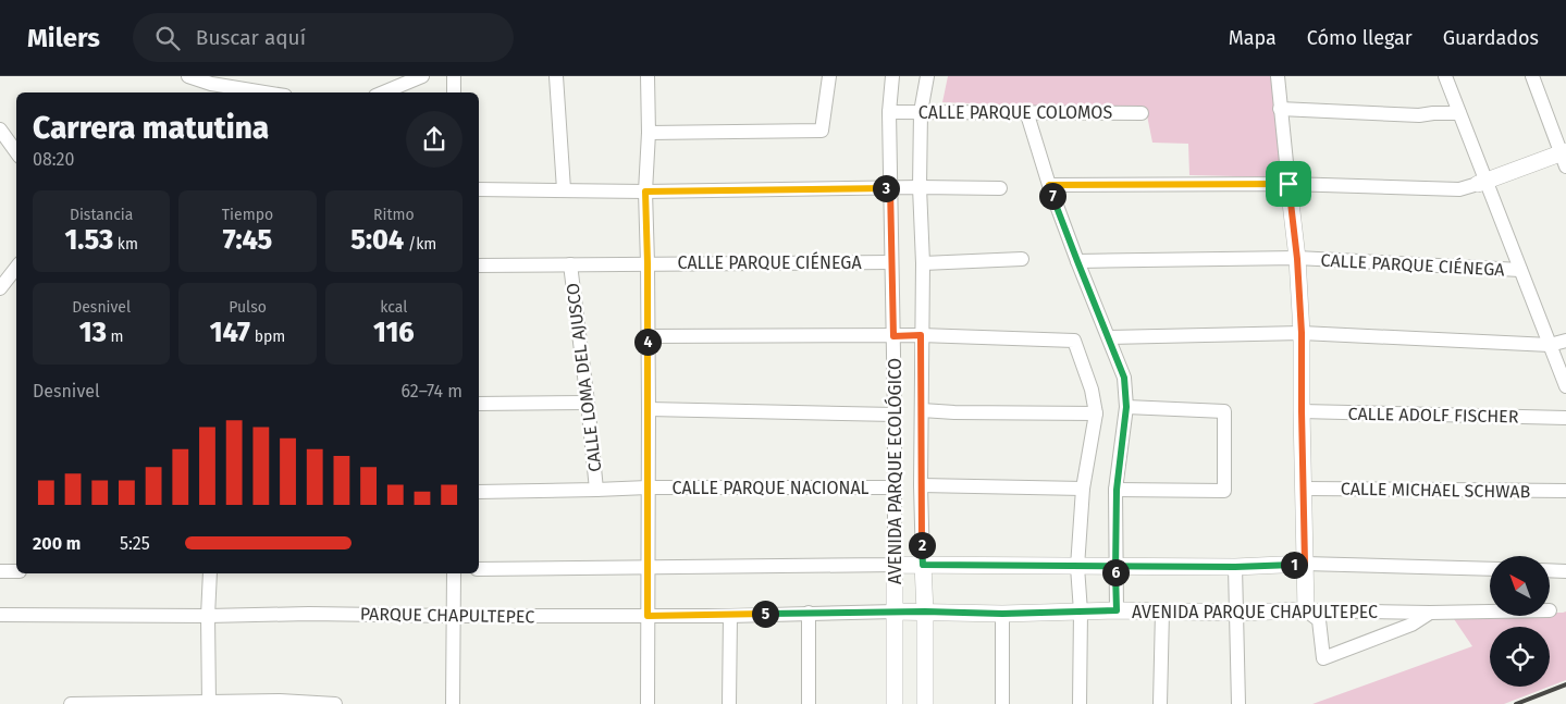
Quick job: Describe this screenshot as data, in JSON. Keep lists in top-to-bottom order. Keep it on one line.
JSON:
{"streets":{"street":["CALLE PARQUE COLOMOS","CALLE PARQUE CIÉNEGA","CALLE LOMA DEL AJUSCO","CALLE ADOLF FISCHER","AVENIDA PARQUE ECOLÓGICO","CALLE PARQUE NACIONAL","CALLE MICHAEL SCHWAB","AVENIDA PARQUE CHAPULTEPEC","PARQUE CHAPULTEPEC"]},"crossings":[["CALLE PARQUE COLOMOS","AVENIDA PARQUE ECOLÓGICO"],["CALLE PARQUE CIÉNEGA","CALLE LOMA DEL AJUSCO"],["CALLE PARQUE CIÉNEGA","AVENIDA PARQUE ECOLÓGICO"],["CALLE LOMA DEL AJUSCO","CALLE PARQUE NACIONAL"],["AVENIDA PARQUE ECOLÓGICO","CALLE PARQUE NACIONAL"],["AVENIDA PARQUE ECOLÓGICO","AVENIDA PARQUE CHAPULTEPEC"],["AVENIDA PARQUE ECOLÓGICO","PARQUE CHAPULTEPEC"],["AVENIDA PARQUE CHAPULTEPEC","PARQUE CHAPULTEPEC"]],"north":"top left","page":{"header":"Milers","search":"Buscar aquí","nav":["Mapa","Cómo llegar","Guardados"],"heading":["Carrera matutina","08:20"],"pins":["3","7","4","2","1","6","5"],"stats":[["Distancia","1.53 km"],["Tiempo","7:45"],["Ritmo","5:04 /km"],["Desnivel","13 m"],["Pulso","147 bpm"],["kcal","116"]],"chart":["Desnivel","62–74 m"],"list":[{"name":"200 m","note":"5:25"}]}}
